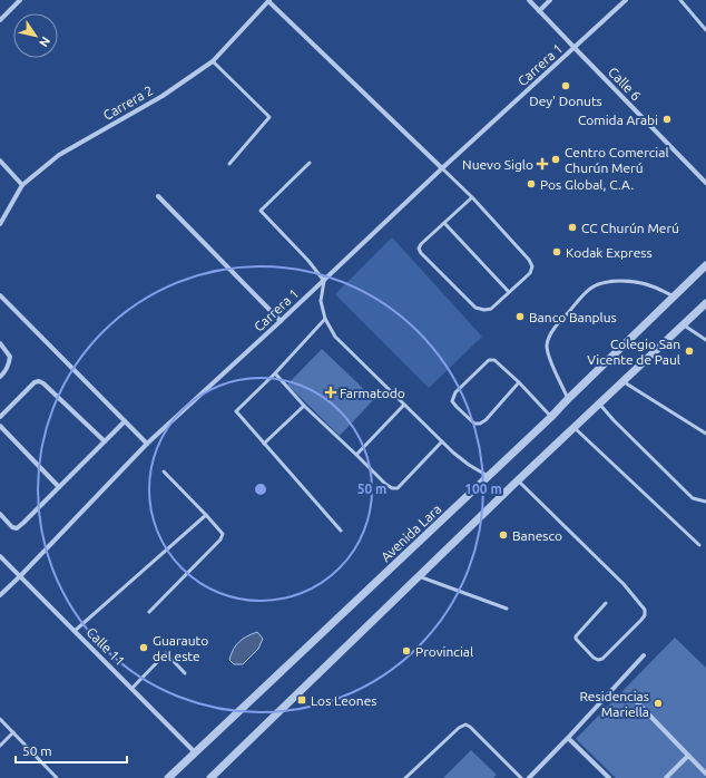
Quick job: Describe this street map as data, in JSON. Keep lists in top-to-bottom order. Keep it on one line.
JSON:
{"streets":{"street":["Carrera 1","Calle 6","Carrera 2","Avenida Lara","Calle 11"]},"crossings":[["Carrera 1","Calle 6"],["Carrera 1","Calle 11"],["Avenida Lara","Calle 11"]],"places":{"other":["Dey' Donuts","Comida Arabi","Centro Comercial Churún Merú","Pos Global, C.A.","CC Churún Merú","Kodak Express","Banco Banplus","Colegio San Vicente de Paul","Banesco","Guarauto del este","Provincial","Residencias Mariella"],"health":["Nuevo Siglo","Farmatodo"],"transit":["Los Leones"]},"scale_bar":"50 m","north":"bottom right","rings":["50 m","100 m"]}
